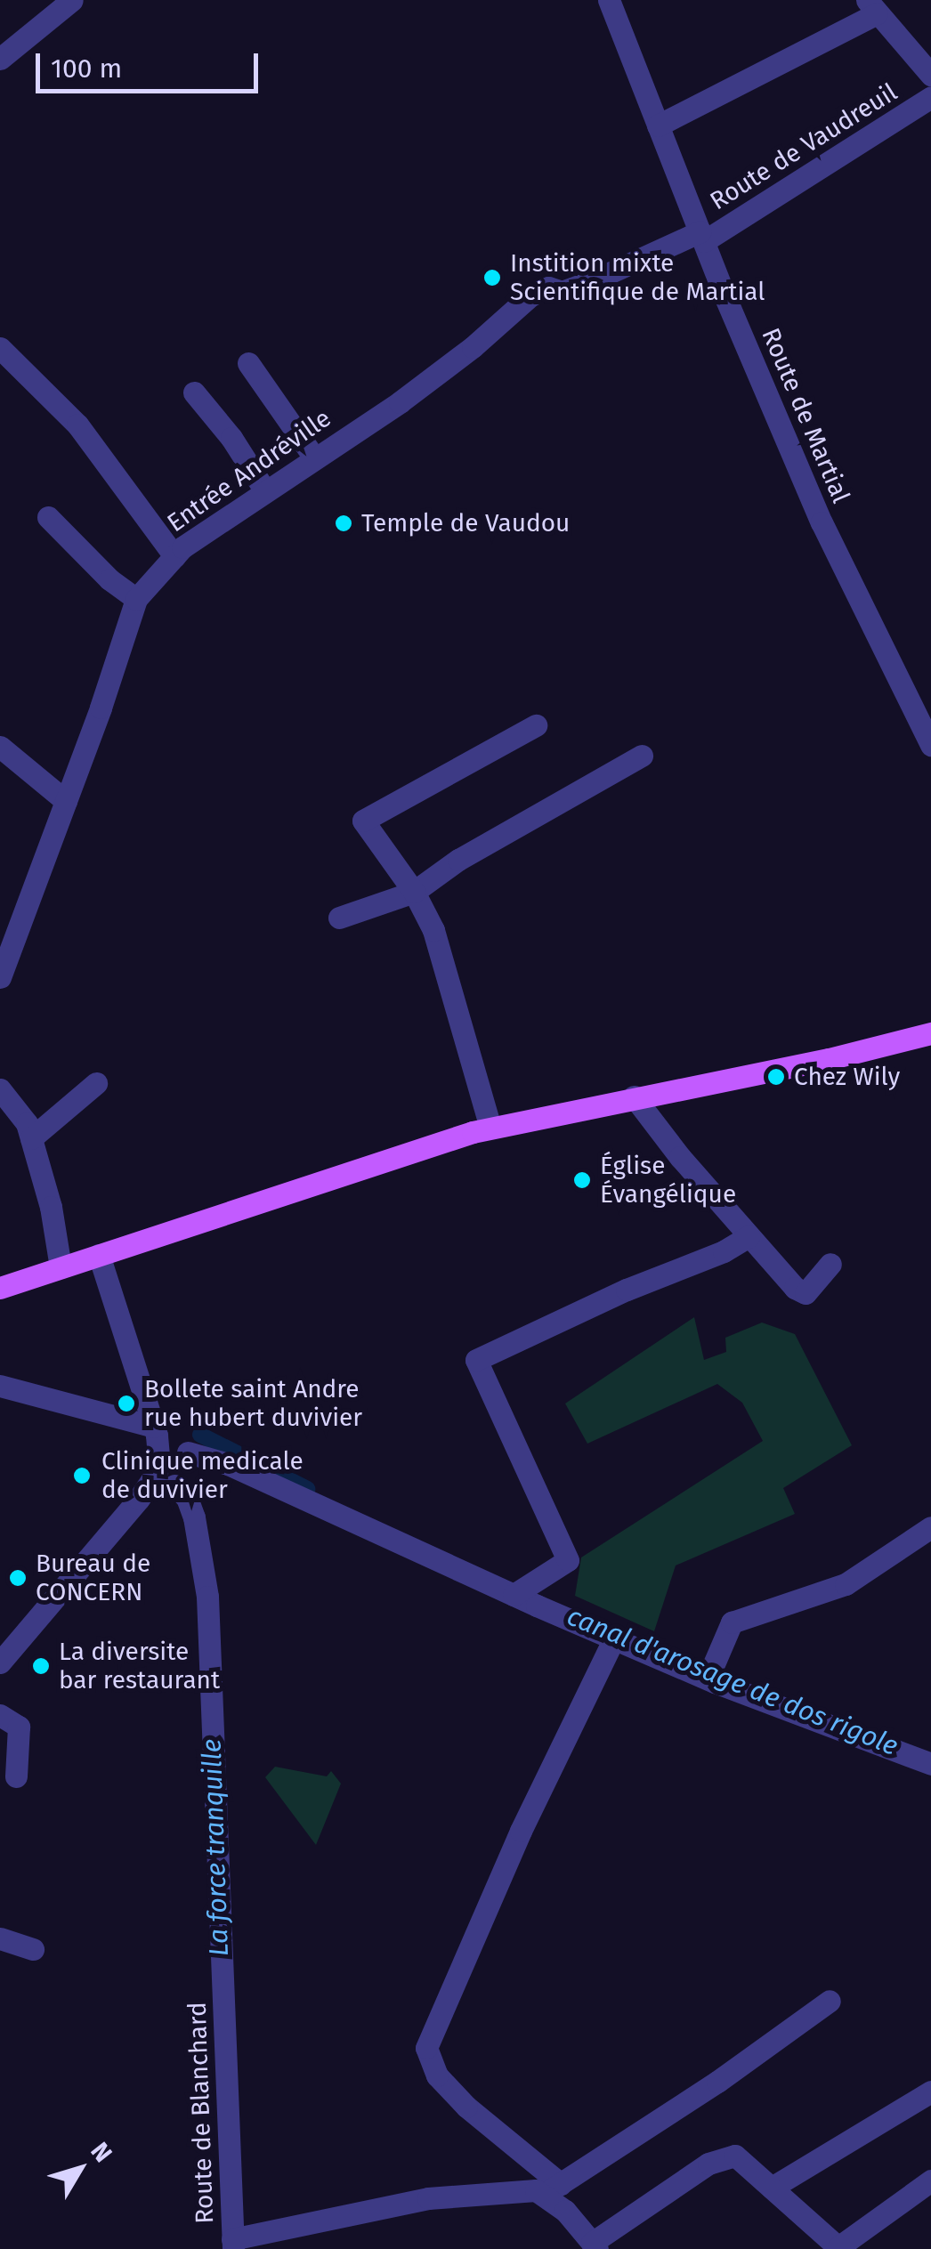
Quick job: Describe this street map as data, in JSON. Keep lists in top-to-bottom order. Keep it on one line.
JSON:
{"streets":{"street":["Route de Vaudreuil","Route de Martial","Entrée Andréville","Route de Blanchard"]},"crossings":[["Route de Vaudreuil","Route de Martial"],["Route de Vaudreuil","Entrée Andréville"],["Route de Martial","Entrée Andréville"]],"water":["canal d'arosage de dos rigole","La force tranquille"],"places":["Instition mixte Scientifique de Martial","Temple de Vaudou","Chez Wily","Église Évangélique","Bollete saint Andre rue hubert duvivier","Clinique medicale de duvivier","Bureau de CONCERN","La diversite bar restaurant"],"scale_bar":"100 m","north":"top right"}
